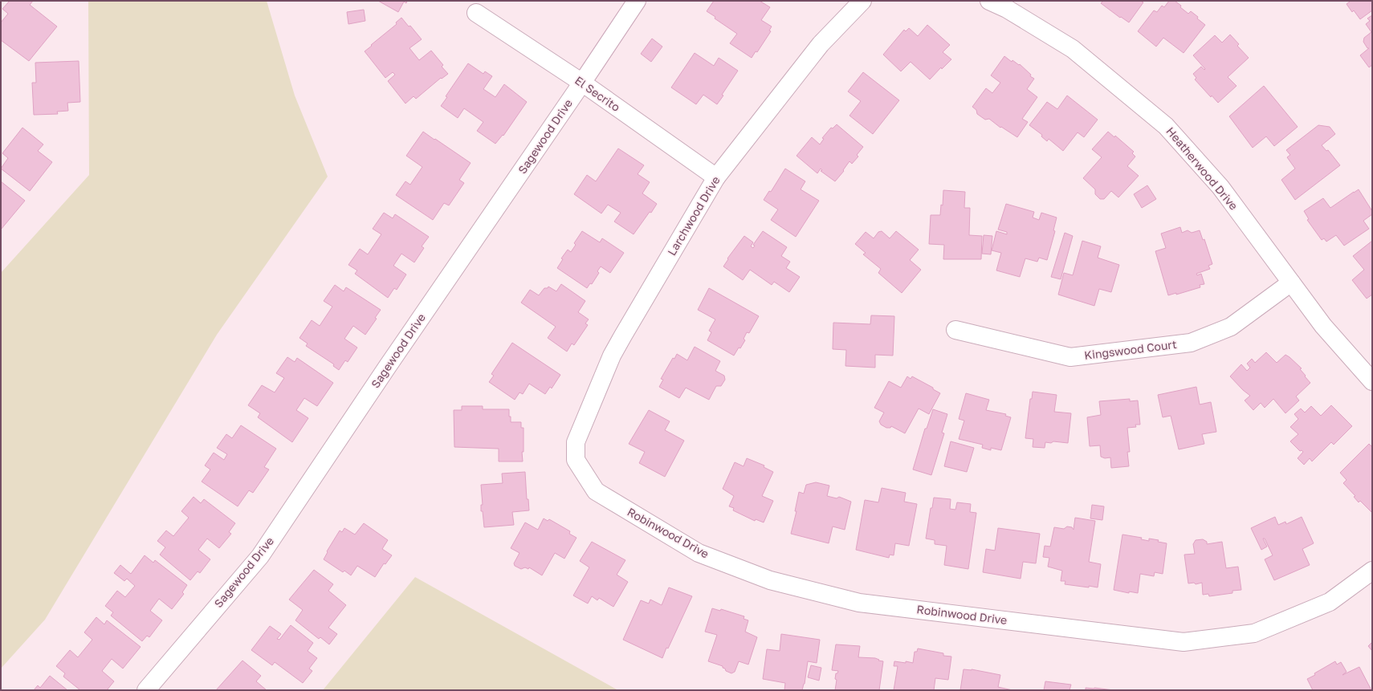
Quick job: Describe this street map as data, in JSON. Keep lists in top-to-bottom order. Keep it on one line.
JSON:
{"streets":{"street":["El Secrito","Sagewood Drive","Heatherwood Drive","Larchwood Drive","Kingswood Court","Robinwood Drive"]},"crossings":[["El Secrito","Sagewood Drive"],["El Secrito","Larchwood Drive"],["Heatherwood Drive","Kingswood Court"],["Larchwood Drive","Robinwood Drive"]]}
